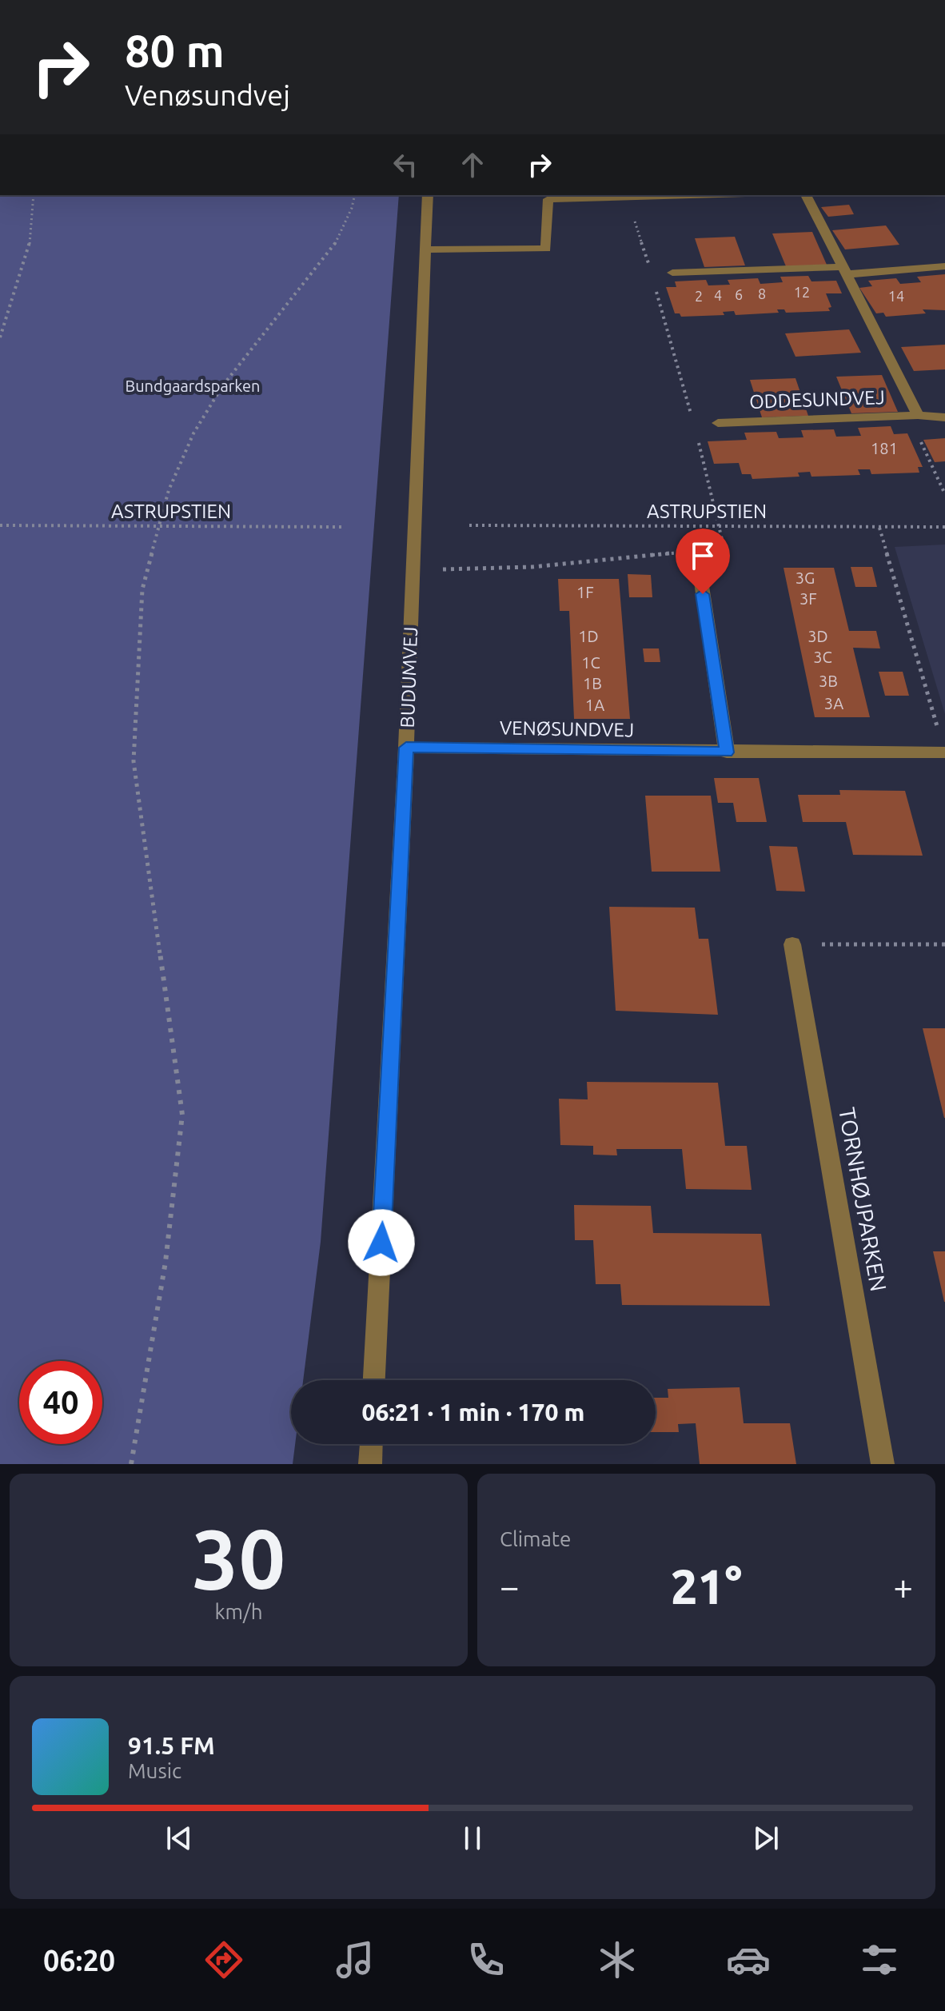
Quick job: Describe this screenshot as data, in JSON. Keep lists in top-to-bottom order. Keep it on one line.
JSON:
{"streets":{"street":["ODDESUNDVEJ","BUDUMVEJ","VENØSUNDVEJ","TORNHØJPARKEN"],"path":["ASTRUPSTIEN"]},"crossings":[["BUDUMVEJ","VENØSUNDVEJ"]],"parks":["Bundgaardsparken"],"house_numbers":["12","8","6","4","2","14","181","3G","1F","3F","1D","3D","3C","1C","3B","1B","3A","1A"],"page":{"turn":["80 m","Venøsundvej"],"limit":"40","trip":"06:21 · 1 min · 170 m","tile":[["30","km/h"],"Climate"],"heat":["−","21°","+"],"song":["91.5 FM","Music"],"tabs":"06:20"}}
